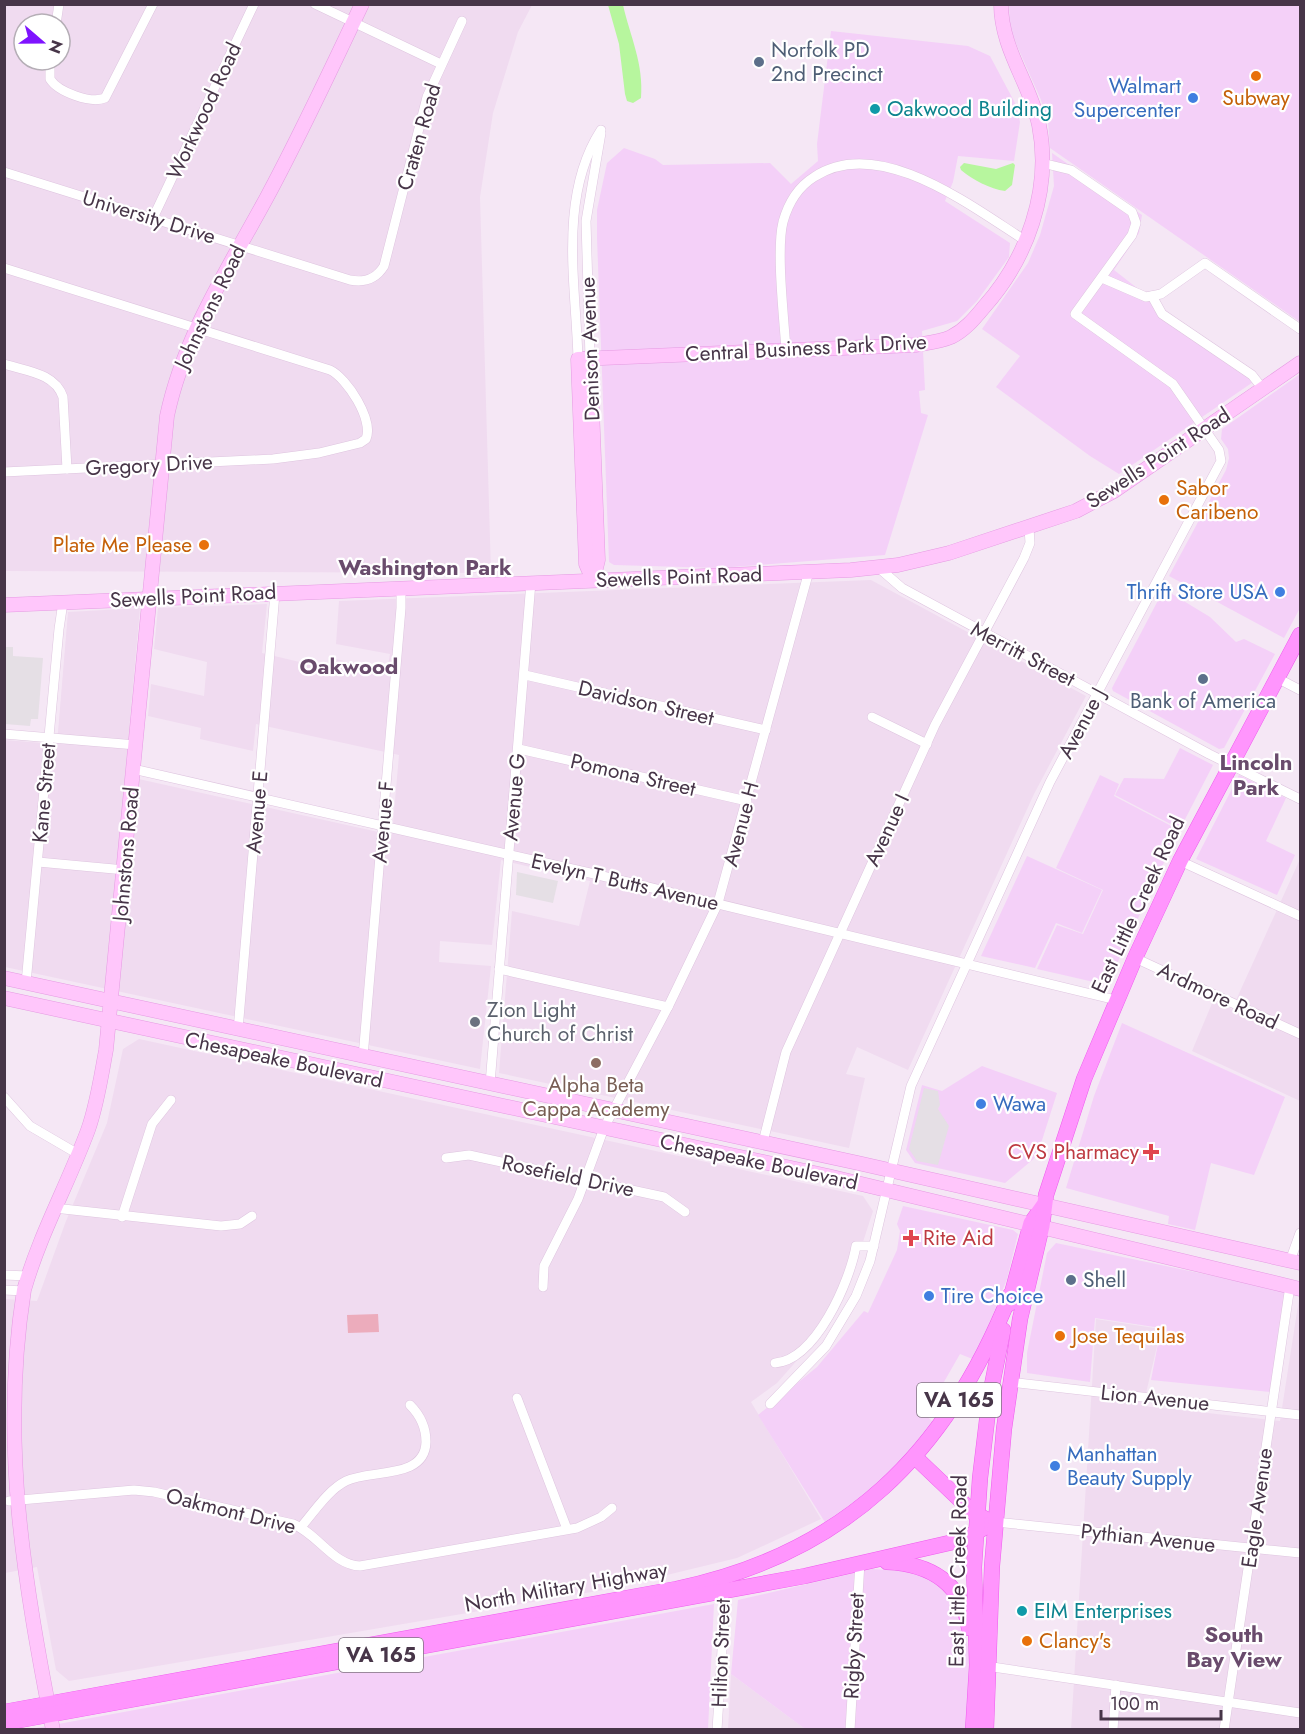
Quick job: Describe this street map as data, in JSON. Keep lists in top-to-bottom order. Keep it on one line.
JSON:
{"streets":{"main road":["Johnstons Road","Central Business Park Drive","Denison Avenue","Sewells Point Road","East Little Creek Road","Chesapeake Boulevard","VA 165","North Military Highway"],"street":["Workwood Road","Craten Road","University Drive","Gregory Drive","Merritt Street","Davidson Street","Avenue J","Pomona Street","Kane Street","Avenue G","Avenue E","Avenue F","Avenue H","Avenue I","Evelyn T Butts Avenue","Ardmore Road","Rosefield Drive","Lion Avenue","Eagle Avenue","Oakmont Drive","Pythian Avenue","Rigby Street","Hilton Street"]},"crossings":[["Workwood Road","University Drive"],["Craten Road","University Drive"],["University Drive","Johnstons Road"],["Johnstons Road","Sewells Point Road"],["Johnstons Road","Gregory Drive"],["Johnstons Road","Evelyn T Butts Avenue"],["Johnstons Road","Chesapeake Boulevard"],["Johnstons Road","Oakmont Drive"],["Johnstons Road","North Military Highway"],["Central Business Park Drive","Denison Avenue"],["Denison Avenue","Sewells Point Road"],["Sewells Point Road","Merritt Street"],["Sewells Point Road","Avenue J"],["Sewells Point Road","Kane Street"],["Sewells Point Road","Avenue G"],["Sewells Point Road","Avenue E"],["Sewells Point Road","Avenue F"],["Sewells Point Road","Avenue H"],["Sewells Point Road","Avenue I"],["Merritt Street","Avenue J"],["Merritt Street","Avenue I"],["Merritt Street","East Little Creek Road"],["Davidson Street","Avenue G"],["Davidson Street","Avenue H"],["Avenue J","Evelyn T Butts Avenue"],["Avenue J","Chesapeake Boulevard"],["Pomona Street","Avenue G"],["Pomona Street","Avenue H"],["Kane Street","Chesapeake Boulevard"],["Avenue G","Evelyn T Butts Avenue"],["Avenue G","Chesapeake Boulevard"],["Avenue E","Evelyn T Butts Avenue"],["Avenue E","Chesapeake Boulevard"],["Avenue F","Evelyn T Butts Avenue"],["Avenue F","Chesapeake Boulevard"],["Avenue H","Evelyn T Butts Avenue"],["Avenue H","Chesapeake Boulevard"],["Avenue H","Rosefield Drive"],["Avenue I","Evelyn T Butts Avenue"],["Avenue I","Chesapeake Boulevard"],["Evelyn T Butts Avenue","East Little Creek Road"],["East Little Creek Road","Ardmore Road"],["East Little Creek Road","Chesapeake Boulevard"],["East Little Creek Road","Lion Avenue"],["East Little Creek Road","Pythian Avenue"],["East Little Creek Road","North Military Highway"],["Chesapeake Boulevard","Eagle Avenue"],["Lion Avenue","Eagle Avenue"],["Eagle Avenue","Pythian Avenue"],["Pythian Avenue","North Military Highway"],["North Military Highway","Rigby Street"],["North Military Highway","Hilton Street"]],"districts":["Washington Park","Oakwood","Lincoln Park","South Bay View"],"places":{"other":["Norfolk PD 2nd Precinct","Subway","Walmart Supercenter","Oakwood Building","Sabor Caribeno","Plate Me Please","Thrift Store USA","Bank of America","Zion Light Church of Christ","Alpha Beta Cappa Academy","Wawa","Shell","Tire Choice","Jose Tequilas","Manhattan Beauty Supply","EIM Enterprises","Clancy's"],"health":["CVS Pharmacy","Rite Aid"]},"scale_bar":"100 m","north":"right"}
